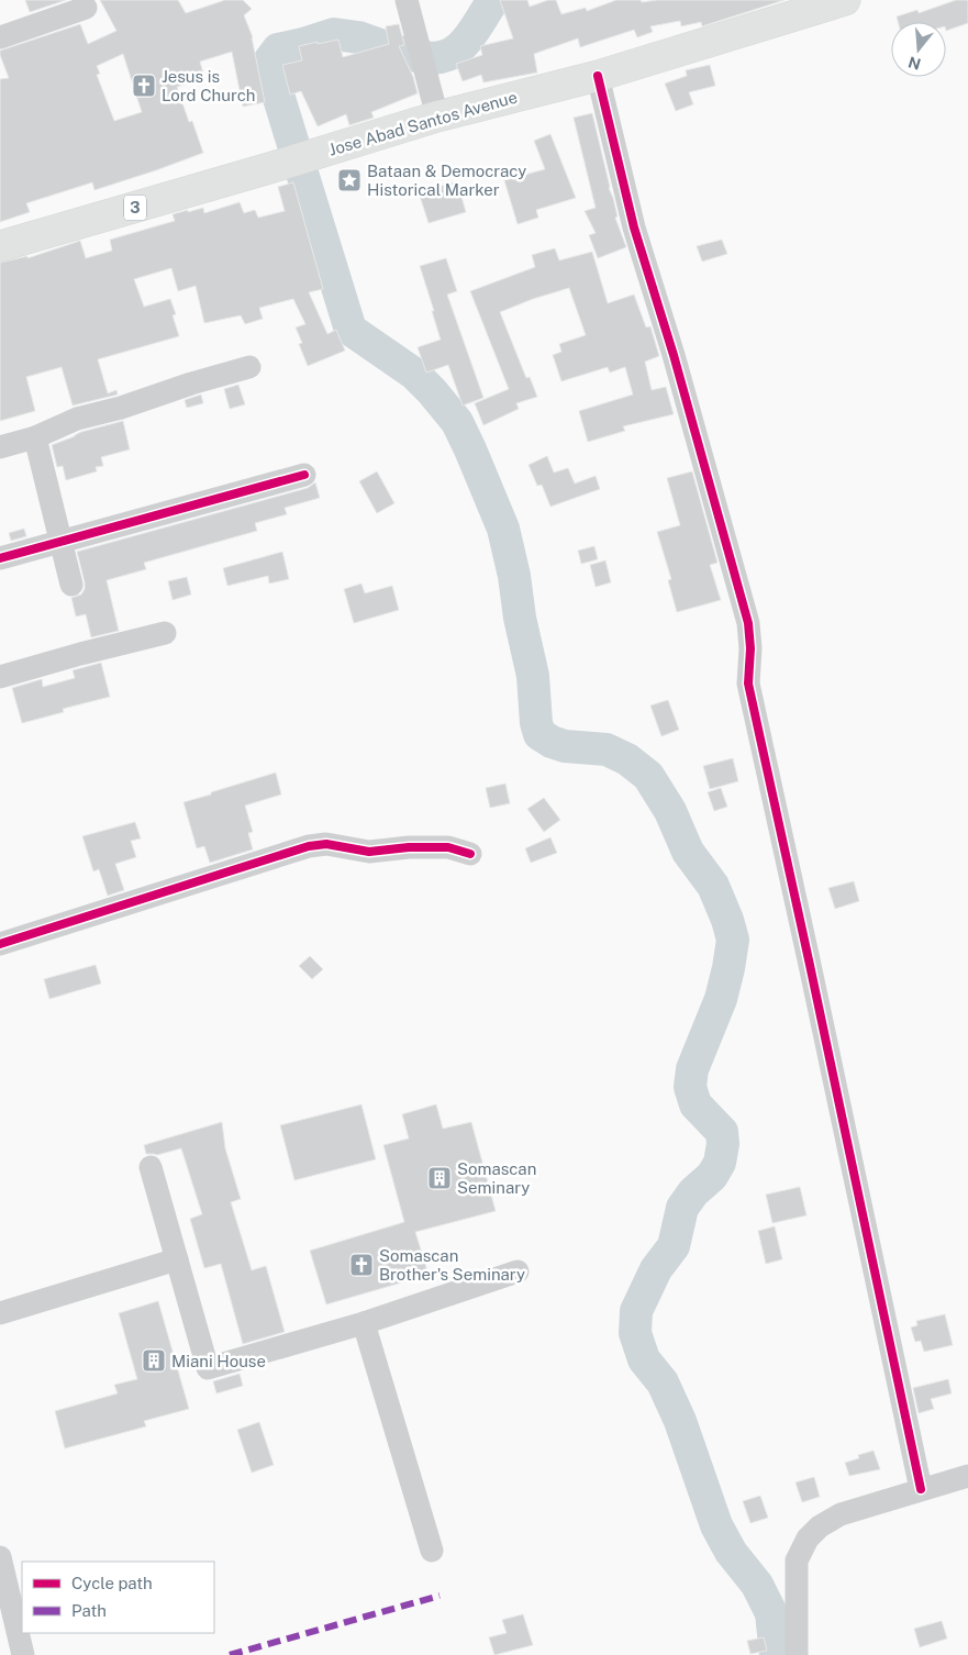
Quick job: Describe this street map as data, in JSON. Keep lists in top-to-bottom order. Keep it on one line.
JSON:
{"streets":{"highway":["Jose Abad Santos Avenue","3"]},"places":{"church":["Jesus is Lord Church","Somascan Brother's Seminary"],"place":["Bataan & Democracy Historical Marker"],"building":["Somascan Seminary","Miani House"]},"legend":["Cycle path","Path"],"north":"bottom"}
